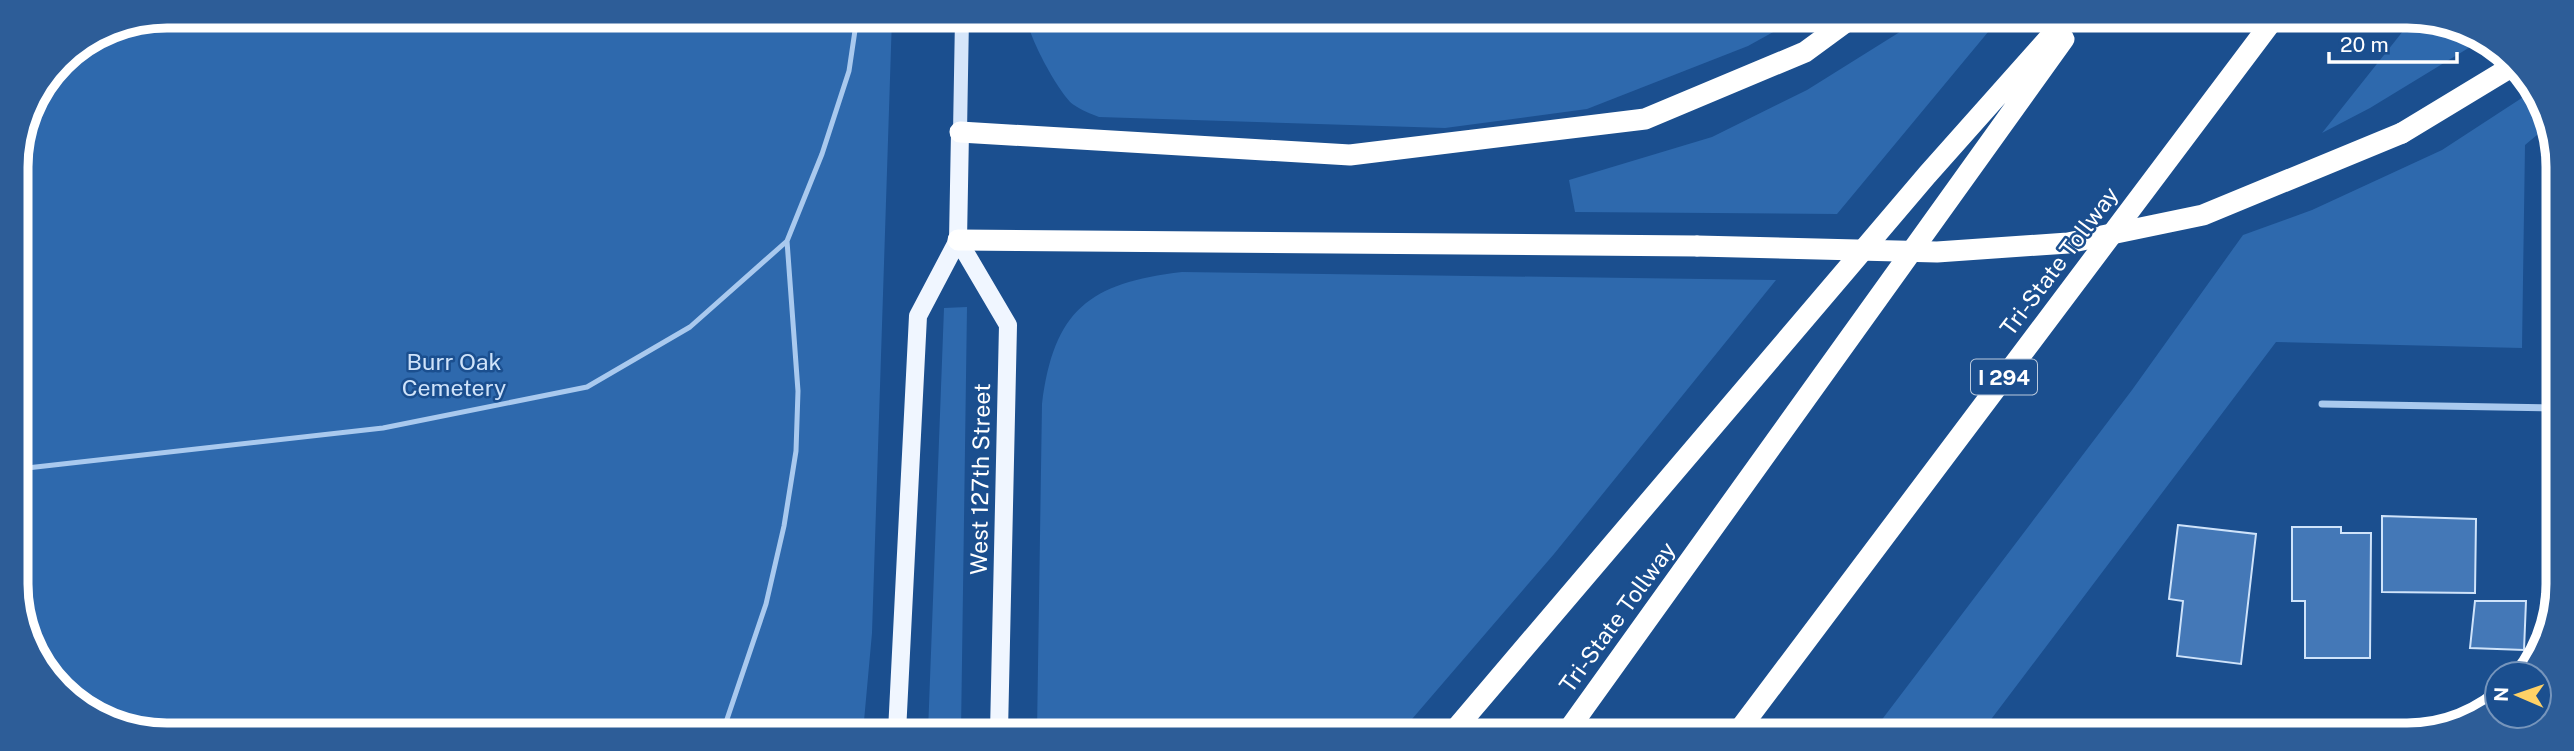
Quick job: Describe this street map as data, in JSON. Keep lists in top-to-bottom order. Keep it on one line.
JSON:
{"streets":{"highway":["Tri-State Tollway","I 294"],"main road":["West 127th Street"]},"parks":["Burr Oak Cemetery"],"scale_bar":"20 m","north":"left"}
